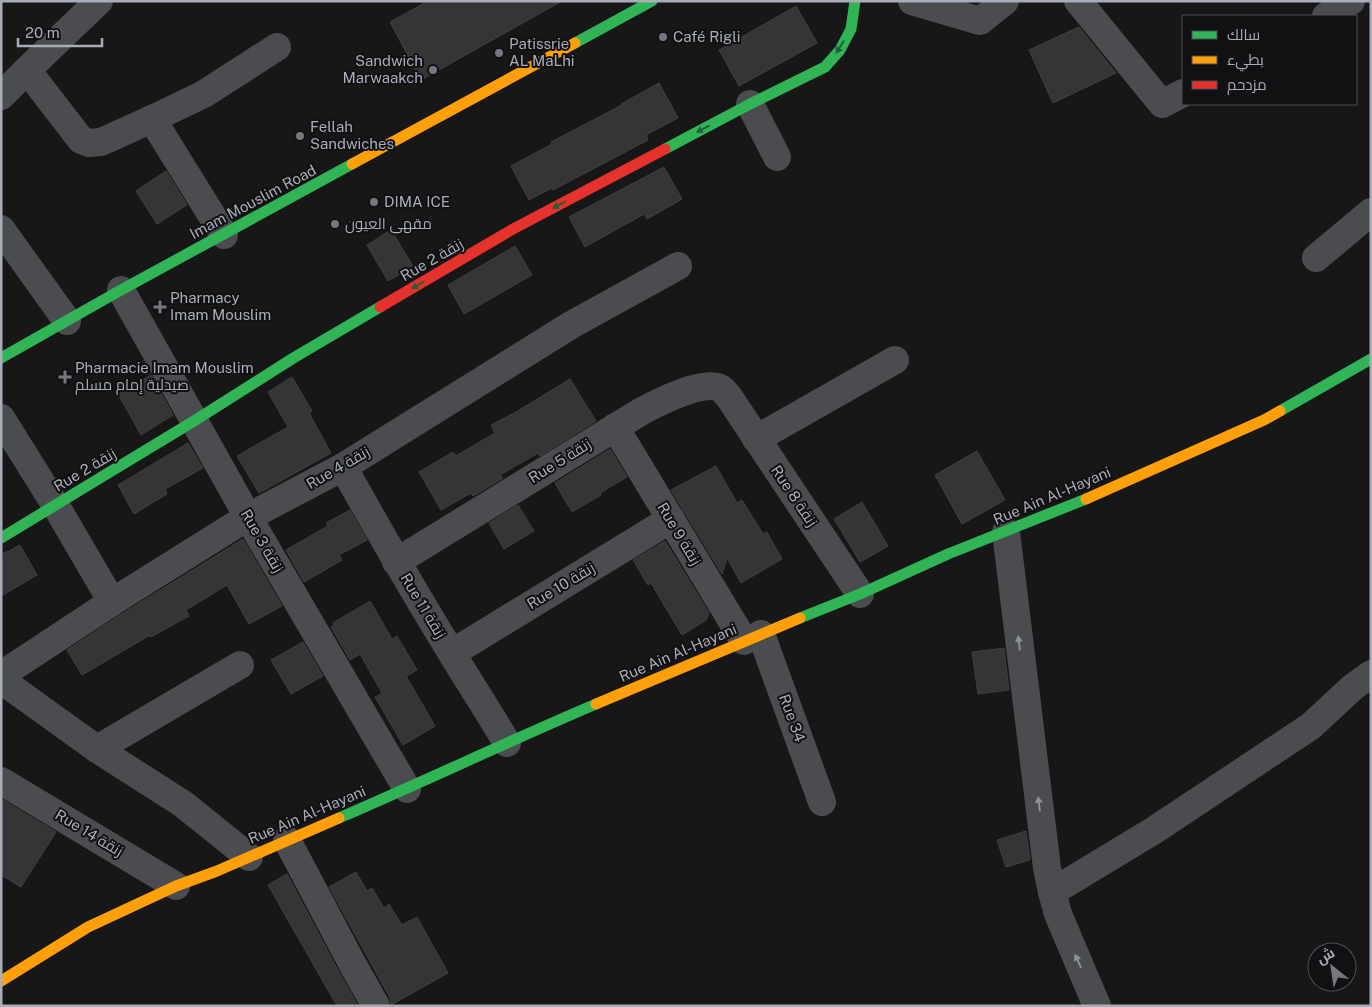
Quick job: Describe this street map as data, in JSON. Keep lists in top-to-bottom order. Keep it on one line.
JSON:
{"streets":{"street":["Imam Mouslim Road","Rue 2 زنقة","Rue 5 زنقة","Rue 4 زنقة","Rue 8 زنقة","Rue Ain Al-Hayani","Rue 9 زنقة","Rue 3 زنقة","Rue 10 زنقة","Rue 11 زنقة","Rue 34","Rue 14 زنقة"]},"crossings":[["Imam Mouslim Road","Rue 3 زنقة"],["Rue 2 زنقة","Rue 3 زنقة"],["Rue 5 زنقة","Rue 8 زنقة"],["Rue 5 زنقة","Rue 9 زنقة"],["Rue 5 زنقة","Rue 11 زنقة"],["Rue 4 زنقة","Rue 3 زنقة"],["Rue 4 زنقة","Rue 11 زنقة"],["Rue 8 زنقة","Rue Ain Al-Hayani"],["Rue Ain Al-Hayani","Rue 9 زنقة"],["Rue Ain Al-Hayani","Rue 3 زنقة"],["Rue Ain Al-Hayani","Rue 11 زنقة"],["Rue Ain Al-Hayani","Rue 34"],["Rue Ain Al-Hayani","Rue 14 زنقة"],["Rue 9 زنقة","Rue 10 زنقة"],["Rue 9 زنقة","Rue 34"],["Rue 10 زنقة","Rue 11 زنقة"]],"one_way":["Rue 2 زنقة"],"places":{"other":["Café Rigli","Patissrie AL MaLhi","Sandwich Marwaakch","Fellah Sandwiches","DIMA ICE","مقهى العيون"],"health":["Pharmacy Imam Mouslim","Pharmacie Imam Mouslim صيدلية إمام مسلم"]},"legend":["سالك","بطيء","مزدحم"],"scale_bar":"20 m","north":"top left"}
